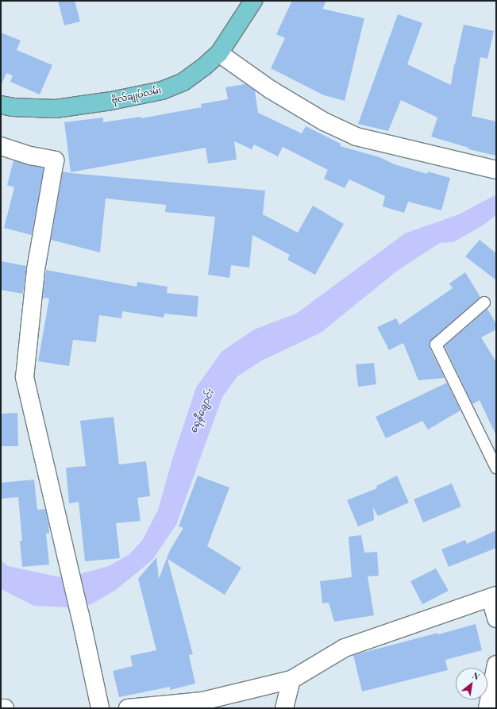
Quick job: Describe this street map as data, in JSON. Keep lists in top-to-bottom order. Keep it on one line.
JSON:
{"streets":{"main road":["ဗိုလ်‌ချုပ်‌လမ်း"]},"water":["ရေနီချောင်း"],"north":"top right"}
